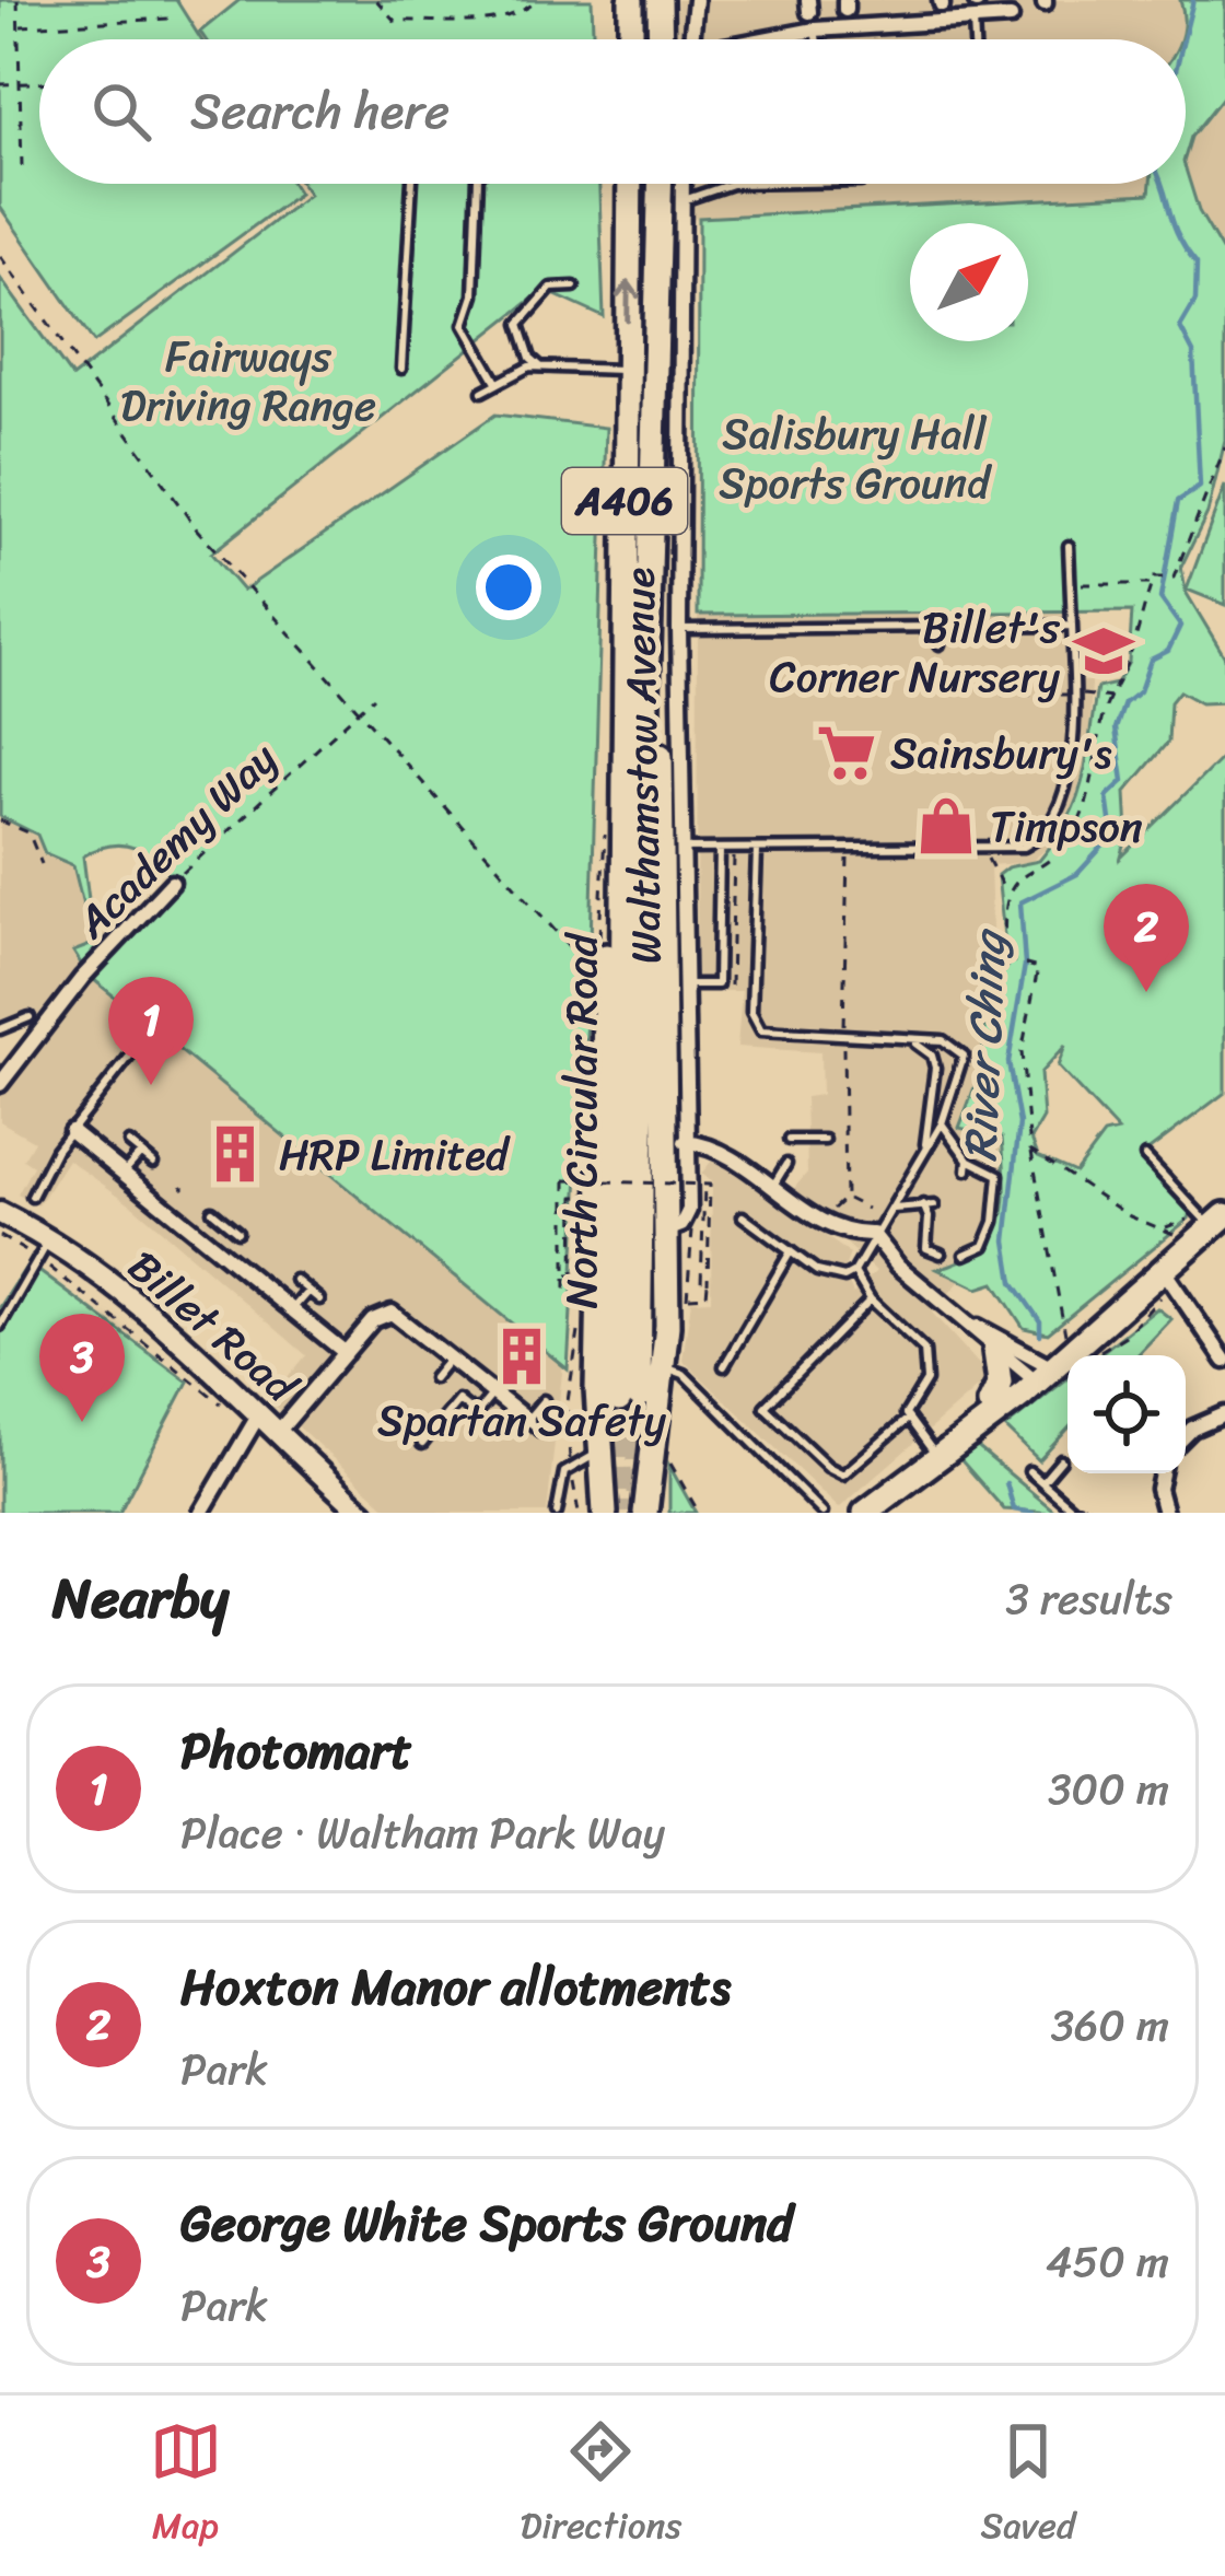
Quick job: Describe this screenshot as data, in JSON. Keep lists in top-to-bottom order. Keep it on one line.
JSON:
{"streets":{"main road":["A406","Walthamstow Avenue","North Circular Road","Billet Road"],"street":["Academy Way"]},"crossings":[["A406","Walthamstow Avenue"],["A406","North Circular Road"],["Walthamstow Avenue","North Circular Road"]],"water":["River Ching"],"parks":["Fairways Driving Range","Salisbury Hall Sports Ground"],"places":{"school or university":["Billet's Corner Nursery"],"supermarket":["Sainsbury's"],"shop":["Timpson"],"building":["HRP Limited","Spartan Safety"]},"north":"top right","page":{"search":"Search here","pins":["2","1","3"],"heading":["Nearby","3 results"],"list":[{"mark":"1","name":"Photomart","note":"Place · Waltham Park Way","value":"300 m"},{"mark":"2","name":"Hoxton Manor allotments","note":"Park","value":"360 m"},{"mark":"3","name":"George White Sports Ground","note":"Park","value":"450 m"}],"nav":["Map","Directions","Saved"]}}
